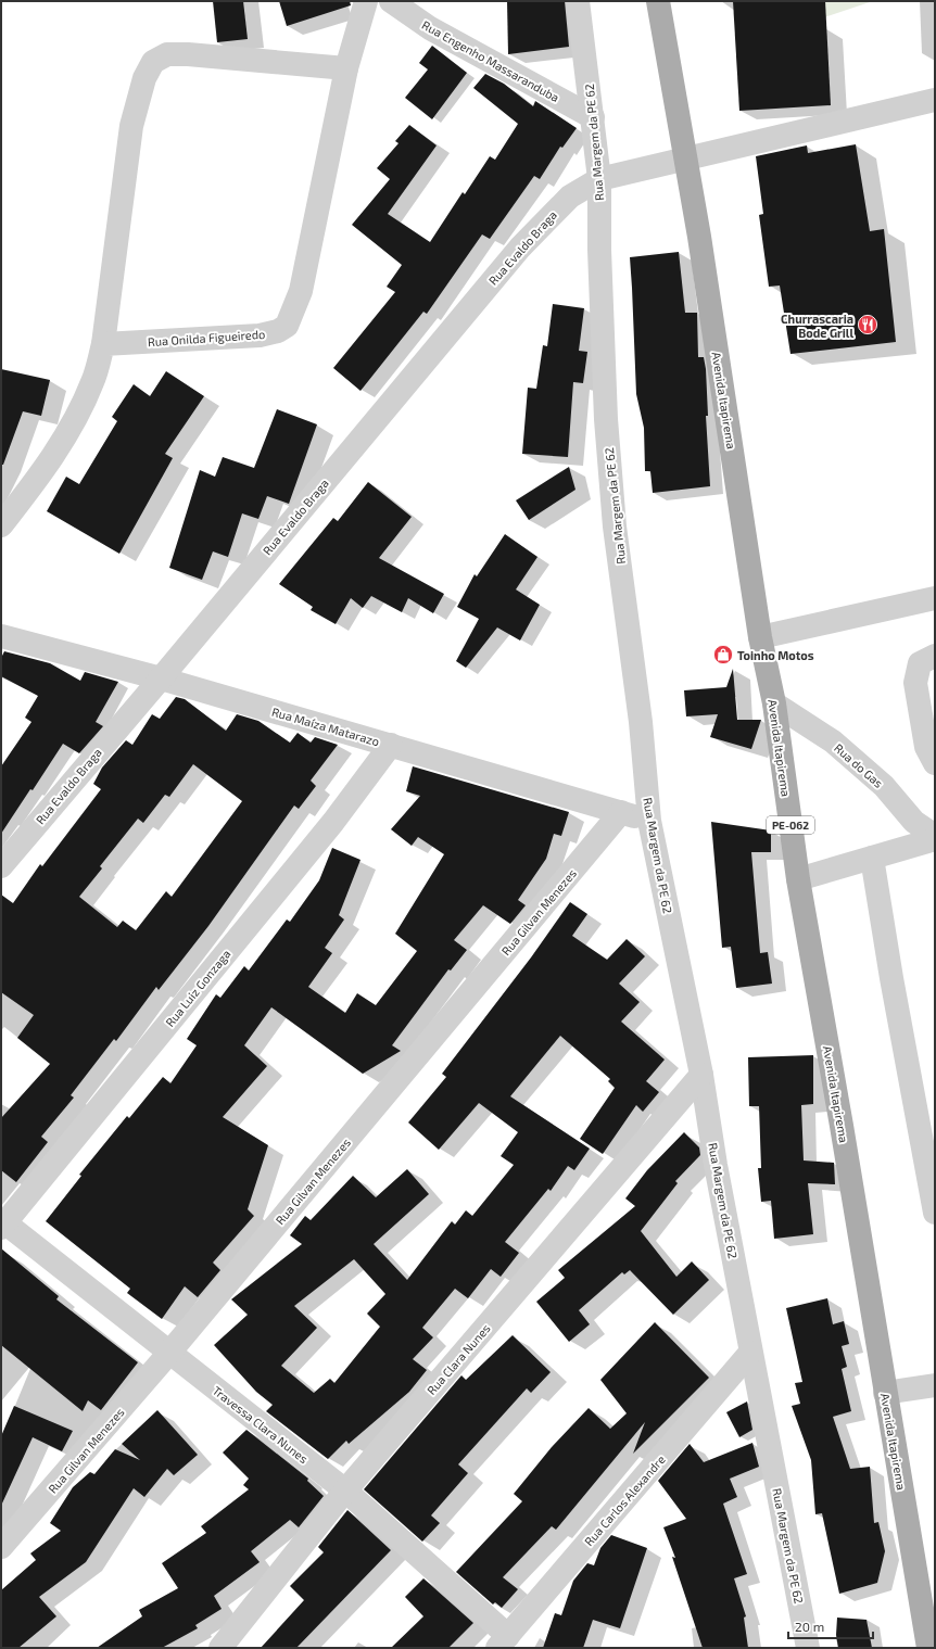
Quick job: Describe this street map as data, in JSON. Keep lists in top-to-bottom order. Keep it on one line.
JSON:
{"streets":{"main road":["Avenida Itapirema","PE-062"],"street":["Rua Engenho Massaranduba","Rua Margem da PE 62","Rua Evaldo Braga","Rua Onilda Figueiredo","Rua Maíza Matarazo","Rua do Gas","Rua Gilvan Menezes","Rua Luiz Gonzaga","Rua Clara Nunes","Travessa Clara Nunes","Rua Carlos Alexandre"]},"crossings":[["Rua Engenho Massaranduba","Rua Margem da PE 62"],["Rua Margem da PE 62","Rua Evaldo Braga"],["Rua Margem da PE 62","Rua Maíza Matarazo"],["Rua Margem da PE 62","Rua Clara Nunes"],["Rua Margem da PE 62","Rua Carlos Alexandre"],["Rua Evaldo Braga","Avenida Itapirema"],["Rua Evaldo Braga","Rua Maíza Matarazo"],["Avenida Itapirema","Rua do Gas"],["Rua Maíza Matarazo","Rua Gilvan Menezes"],["Rua Maíza Matarazo","Rua Luiz Gonzaga"],["Rua Gilvan Menezes","Travessa Clara Nunes"],["Rua Luiz Gonzaga","Travessa Clara Nunes"],["Rua Clara Nunes","Travessa Clara Nunes"],["Travessa Clara Nunes","Rua Carlos Alexandre"]],"places":{"restaurant":["Churrascaria Bode Grill"],"shop":["Toinho Motos"]},"scale_bar":"20 m"}
